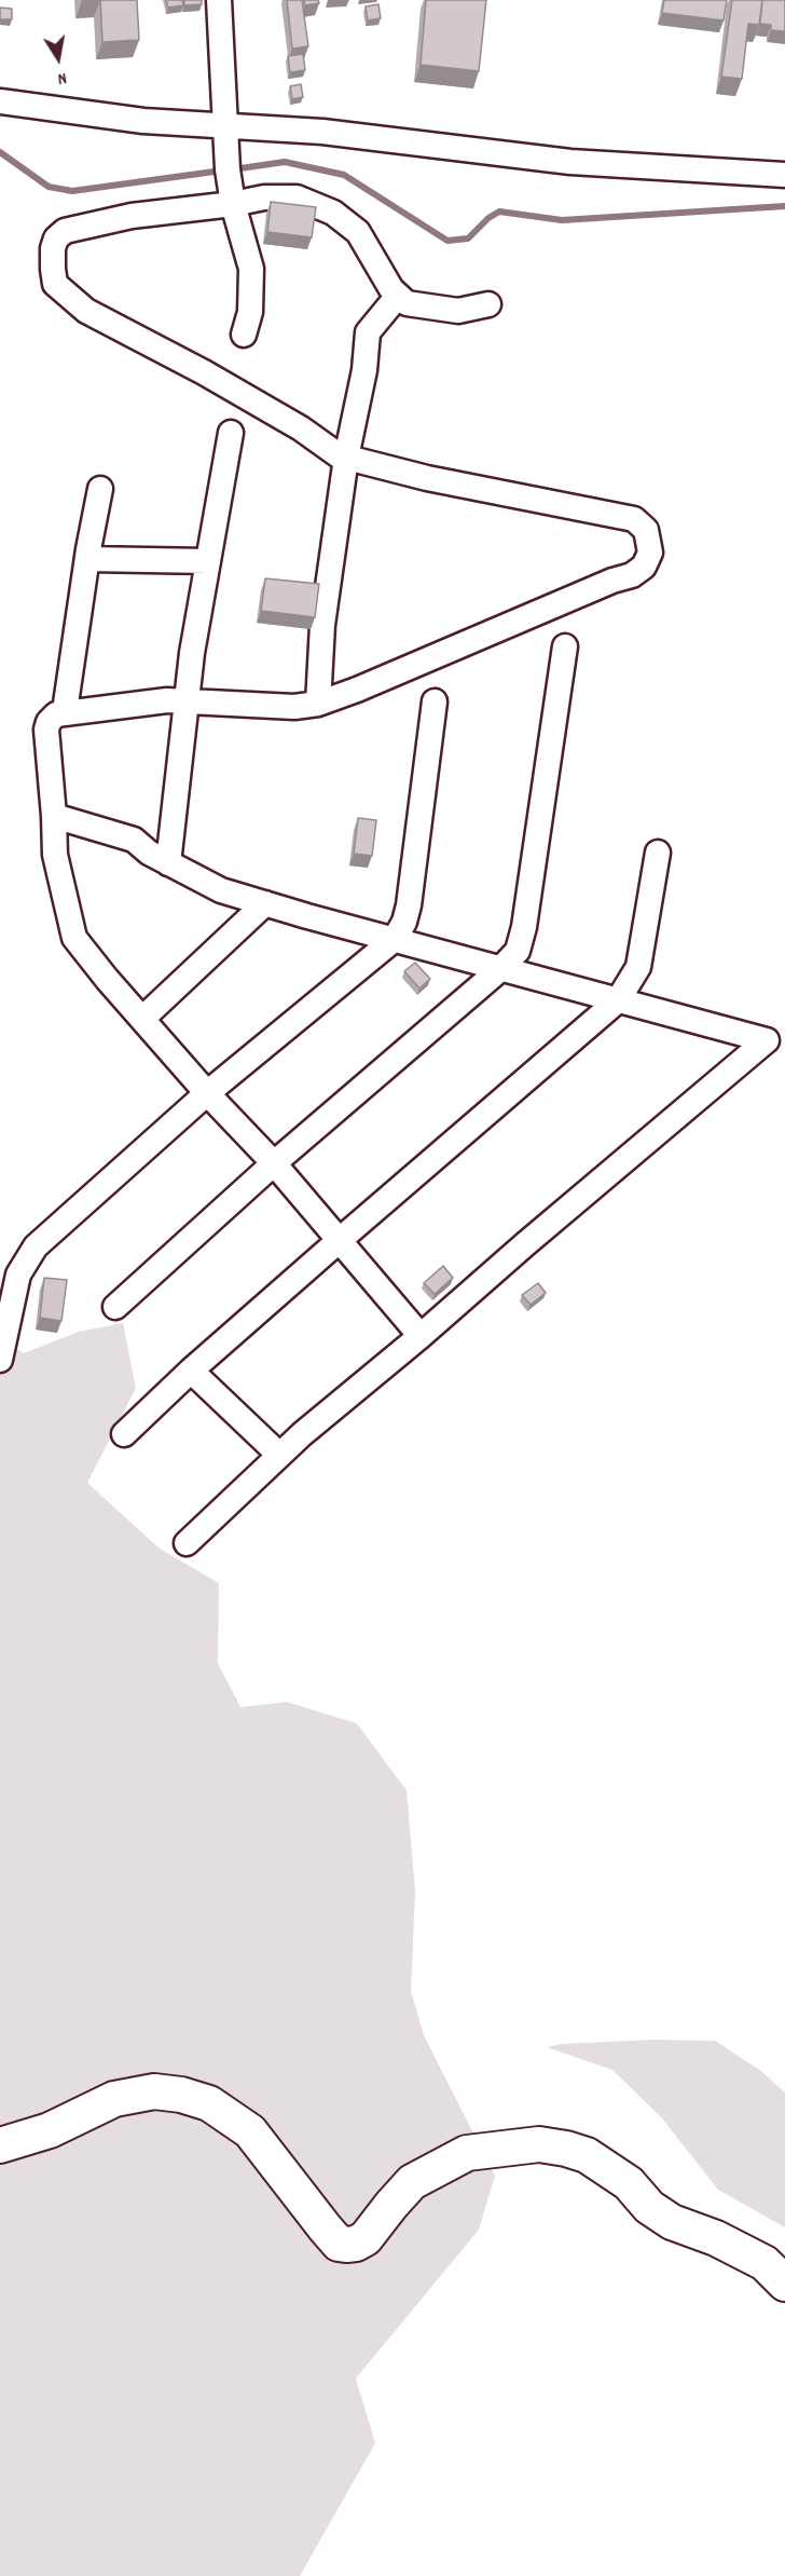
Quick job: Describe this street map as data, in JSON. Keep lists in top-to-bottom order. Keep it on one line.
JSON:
{"north":"bottom"}
